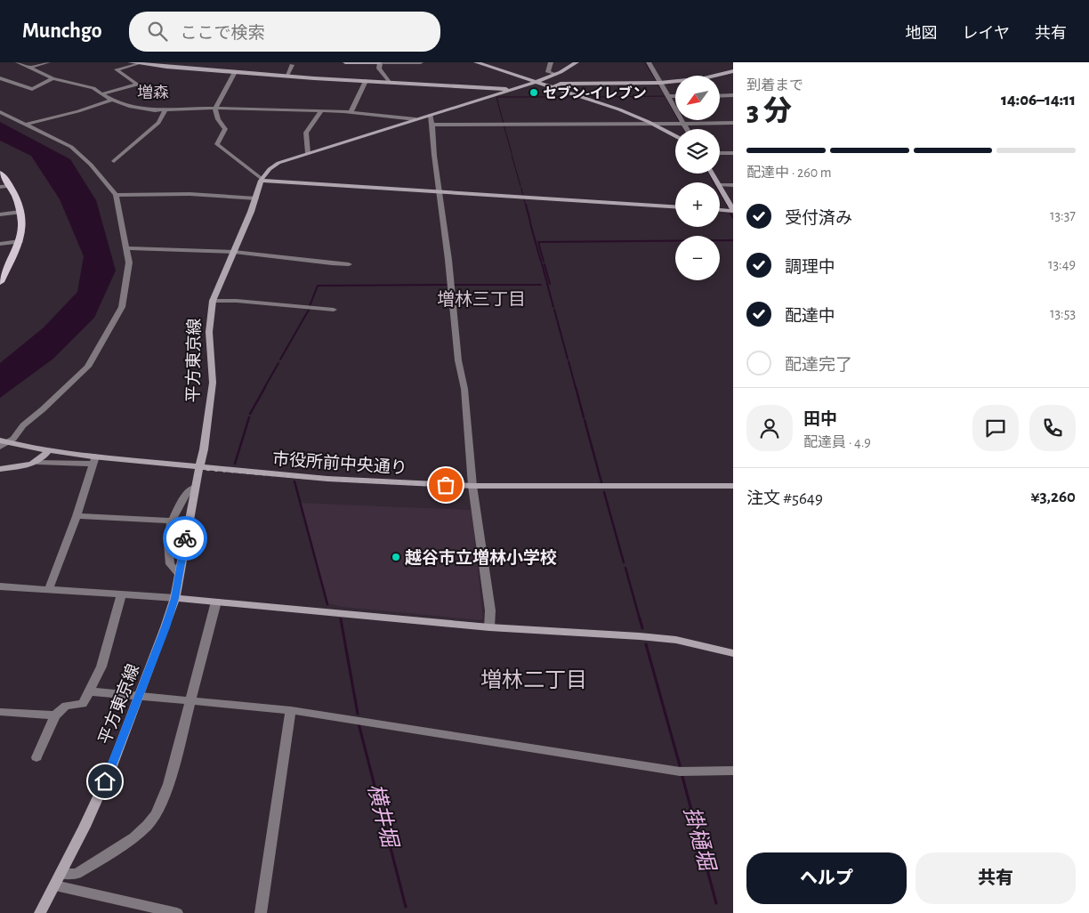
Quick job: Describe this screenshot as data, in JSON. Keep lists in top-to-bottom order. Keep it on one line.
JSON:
{"streets":{"street":["平方東京線","市役所前中央通り"]},"crossings":[["平方東京線","市役所前中央通り"]],"districts":["増森","増林三丁目","増林二丁目"],"water":["横井堀","掛樋堀"],"places":["セブン-イレブン","越谷市立増林小学校"],"north":"bottom left","page":{"header":"Munchgo","search":"ここで検索","nav":["地図","レイヤ","共有"],"heading":["3 分","到着まで","14:06–14:11"],"panel":["田中","配達員 · 4.9","注文 #5649","¥3,260"],"map_buttons":["+","−"],"bar":"配達中 · 260 m","list":[["受付済み","13:37"],["調理中","13:49"],["配達中","13:53"],"配達完了"],"buttons":["ヘルプ","共有"]}}
